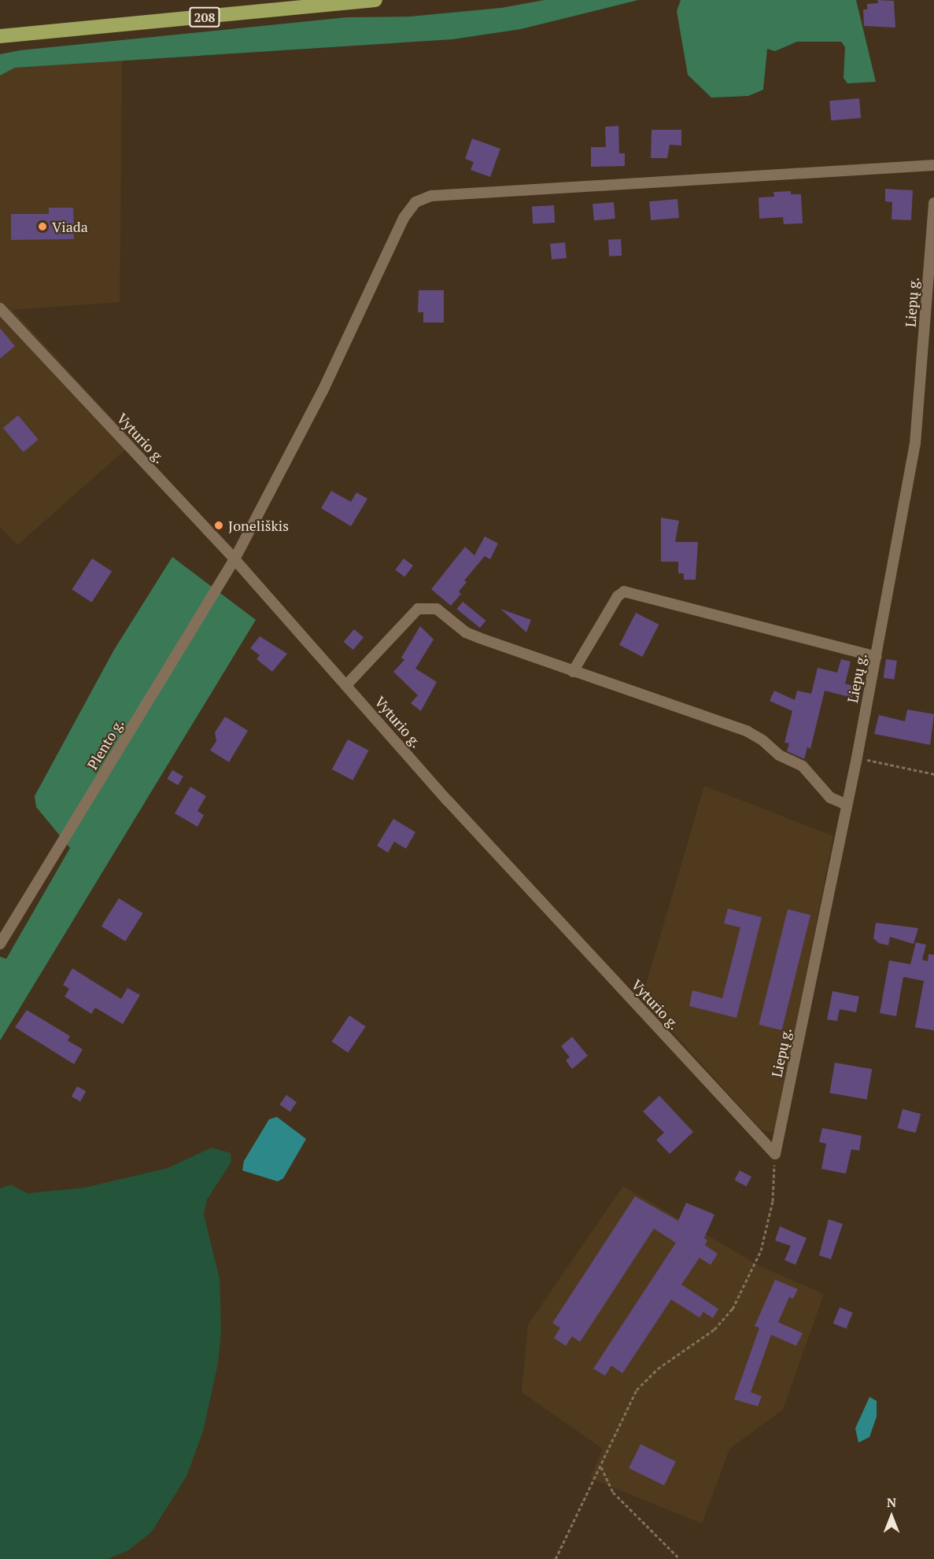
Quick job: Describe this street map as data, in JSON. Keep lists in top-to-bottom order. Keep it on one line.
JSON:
{"streets":{"highway":["208"],"street":["Liepų g.","Vyturio g.","Plento g."]},"crossings":[["Liepų g.","Vyturio g."],["Vyturio g.","Plento g."]],"places":["Viada","Joneliškis"],"north":"top"}
